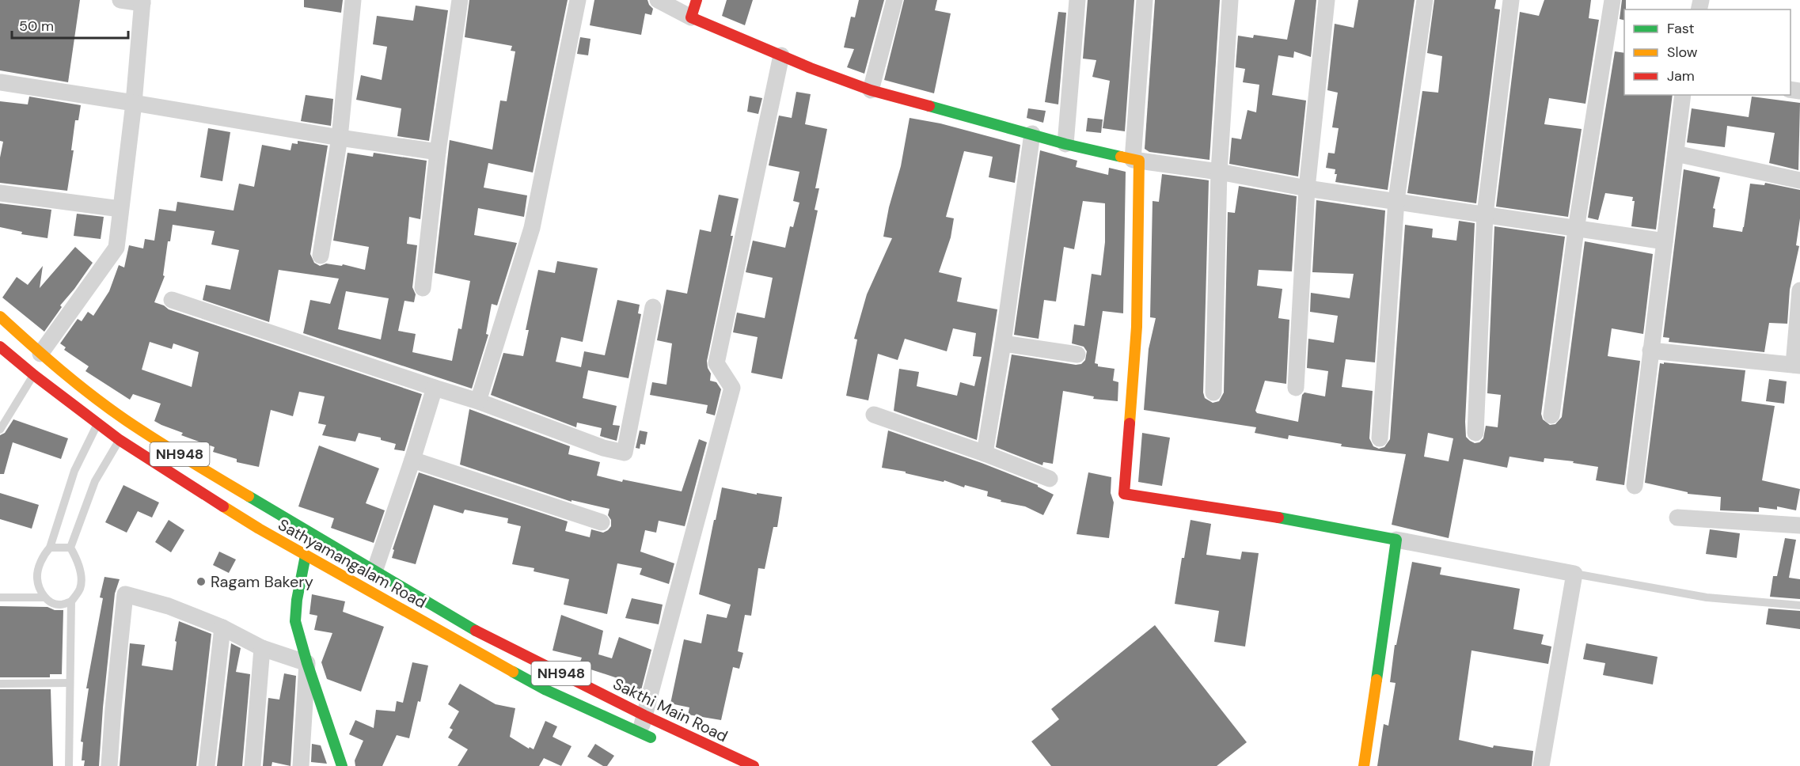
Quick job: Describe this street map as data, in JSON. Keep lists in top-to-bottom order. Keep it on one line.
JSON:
{"streets":{"main road":["NH948","Sathyamangalam Road","Sakthi Main Road"]},"crossings":[["NH948","Sakthi Main Road"]],"places":["Ragam Bakery"],"legend":["Fast","Slow","Jam"],"scale_bar":"50 m"}
